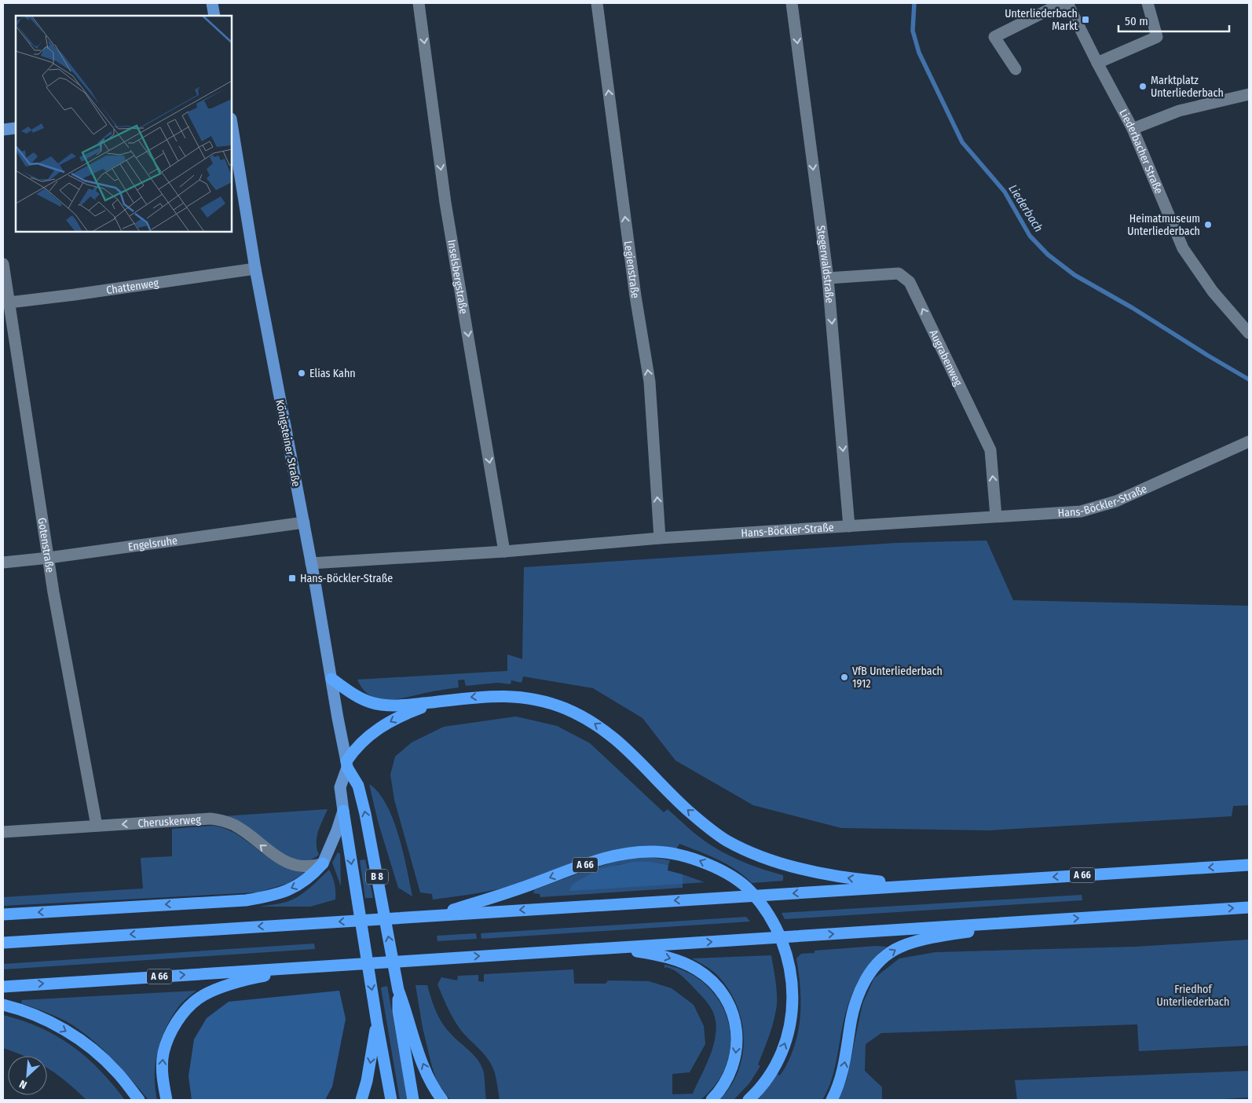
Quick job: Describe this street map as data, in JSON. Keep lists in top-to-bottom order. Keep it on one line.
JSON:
{"streets":{"highway":["A 66","B 8"],"main road":["Königsteiner Straße"],"street":["Liederbacher Straße","Stegerwaldstraße","Legienstraße","Inselsbergstraße","Chattenweg","Augrabenweg","Hans-Böckler-Straße","Engelsruhe","Gotenstraße","Cheruskerweg"]},"crossings":[["Stegerwaldstraße","Augrabenweg"],["Stegerwaldstraße","Hans-Böckler-Straße"],["Legienstraße","Hans-Böckler-Straße"],["Inselsbergstraße","Hans-Böckler-Straße"],["Chattenweg","Königsteiner Straße"],["Chattenweg","Gotenstraße"],["Augrabenweg","Hans-Böckler-Straße"],["Königsteiner Straße","Hans-Böckler-Straße"],["Königsteiner Straße","Engelsruhe"],["Königsteiner Straße","B 8"],["Engelsruhe","Gotenstraße"],["Gotenstraße","Cheruskerweg"]],"one_way":["Stegerwaldstraße","Legienstraße","Inselsbergstraße","Augrabenweg","Cheruskerweg"],"water":["Liederbach"],"parks":["Friedhof Unterliederbach"],"places":{"transit":["Unterliederbach Markt","Hans-Böckler-Straße"],"other":["Marktplatz Unterliederbach","Heimatmuseum Unterliederbach","Elias Kahn","VfB Unterliederbach 1912"]},"scale_bar":"50 m","north":"bottom left"}
